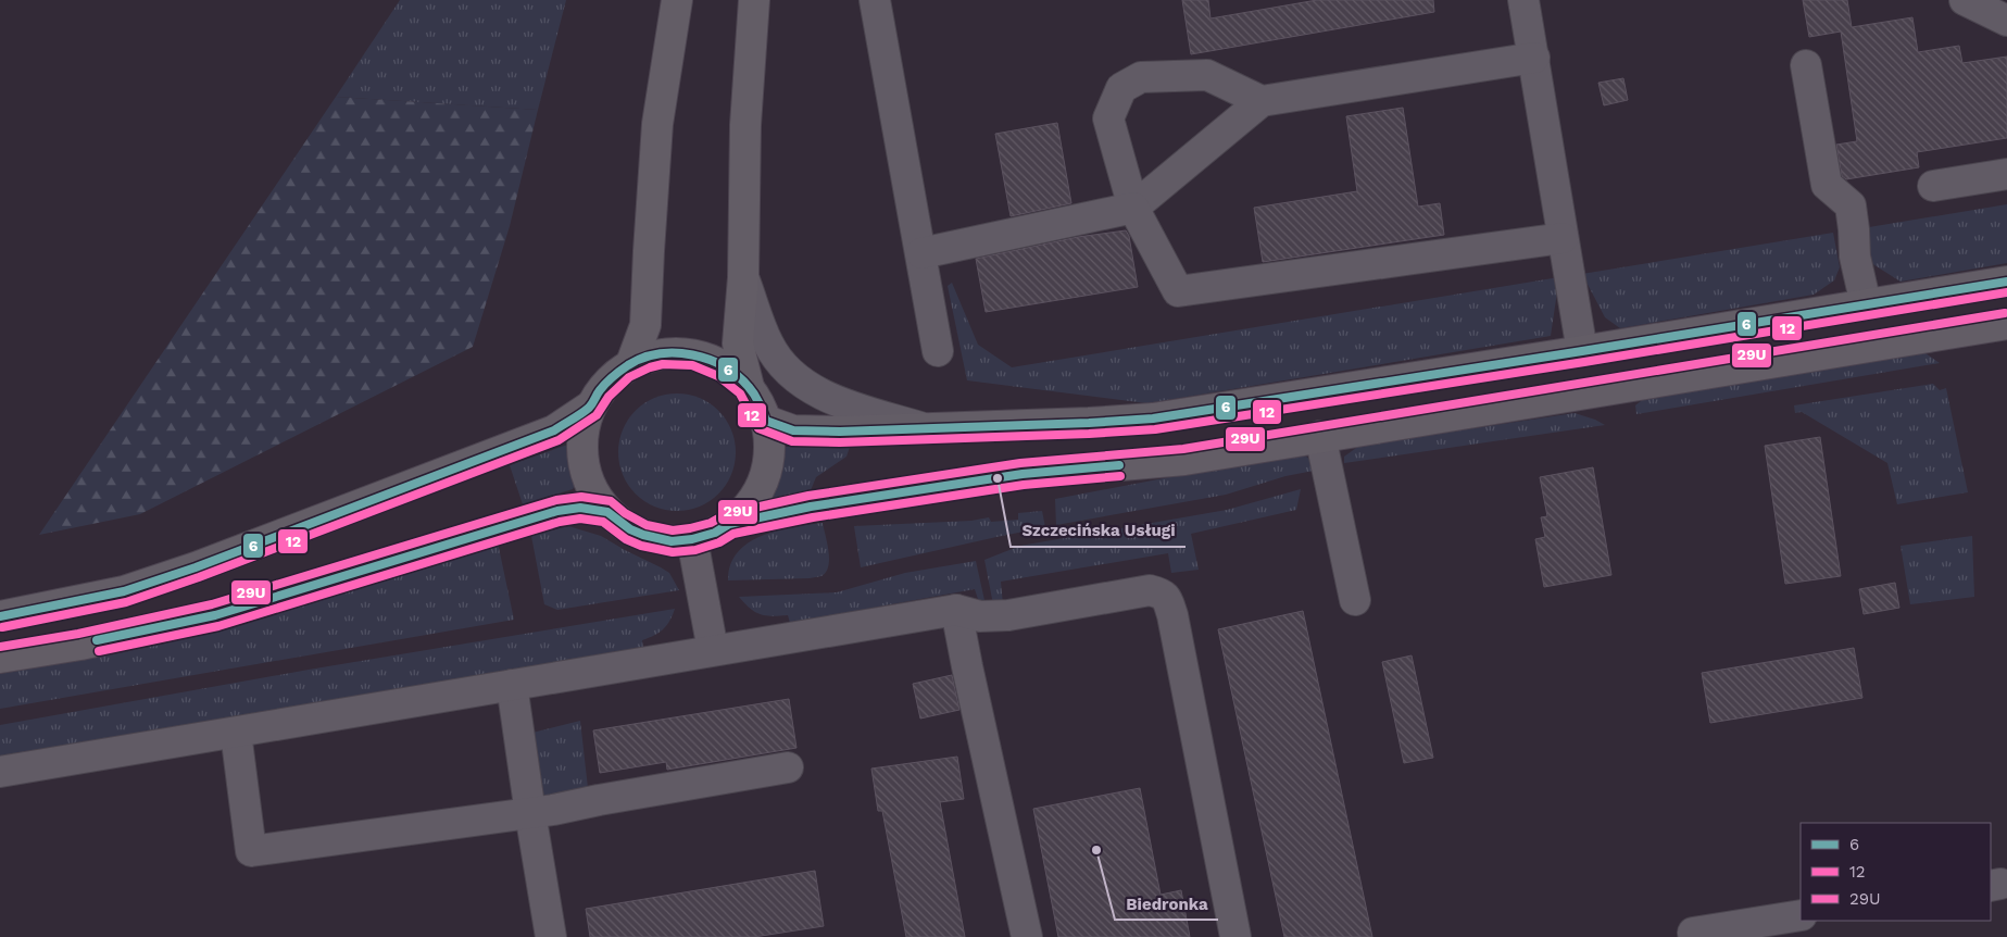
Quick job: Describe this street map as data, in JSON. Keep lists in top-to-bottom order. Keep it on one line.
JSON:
{"places":["Szczecińska Usługi","Biedronka"],"lines":["transit line 6","transit line 12","transit line 29U"],"legend":["6","12","29U"]}
